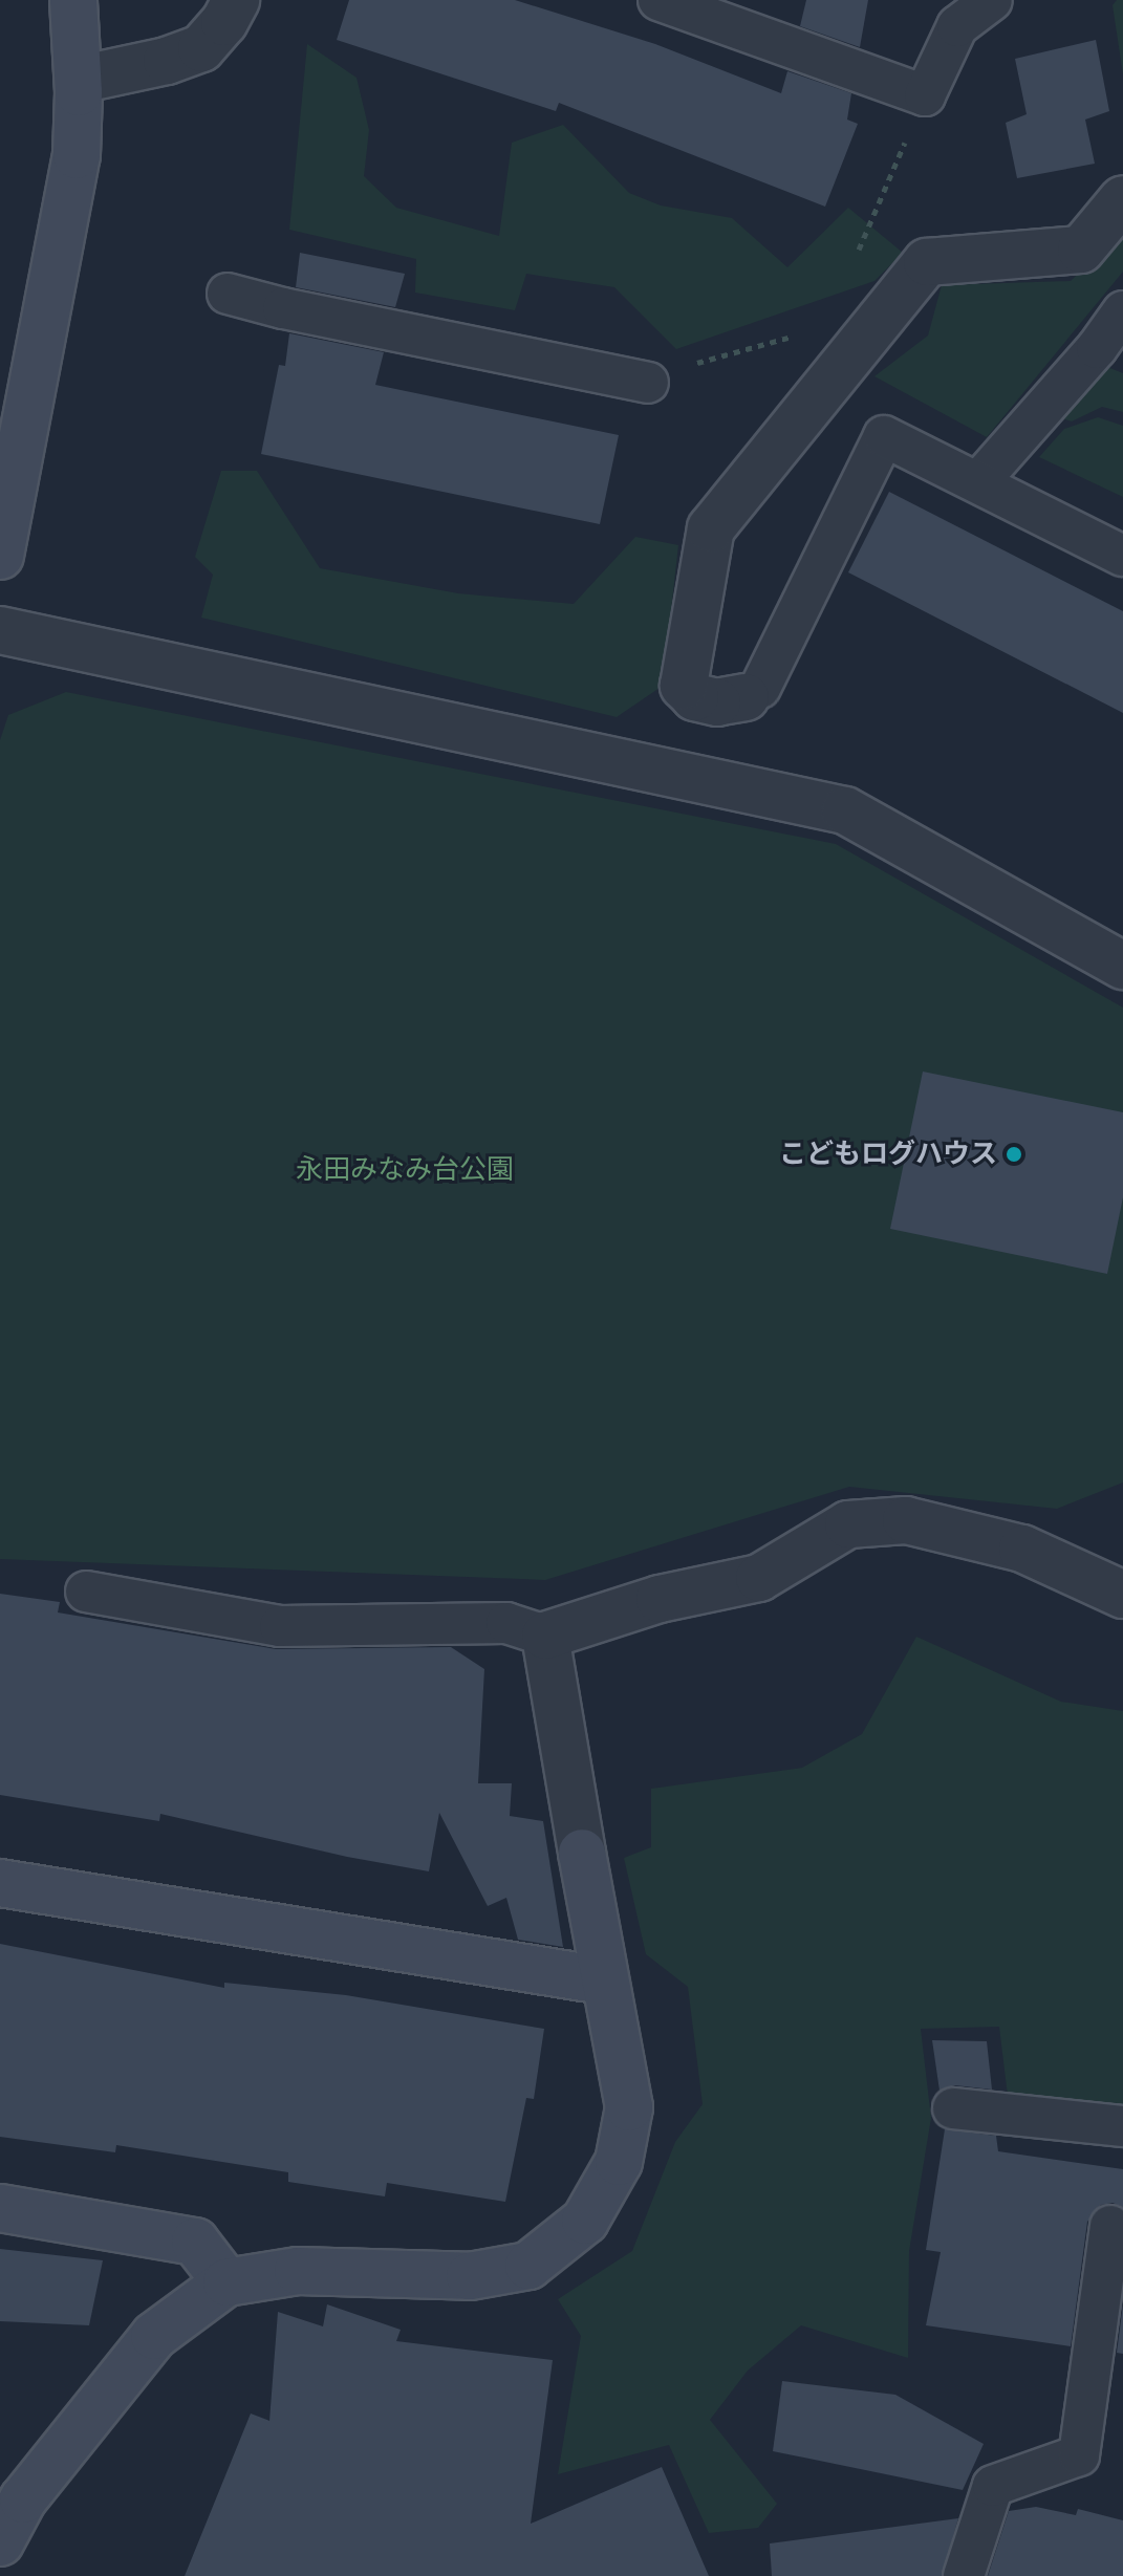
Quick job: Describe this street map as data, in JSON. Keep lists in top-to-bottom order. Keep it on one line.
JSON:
{"parks":["永田みなみ台公園"],"places":["こどもログハウス"]}
